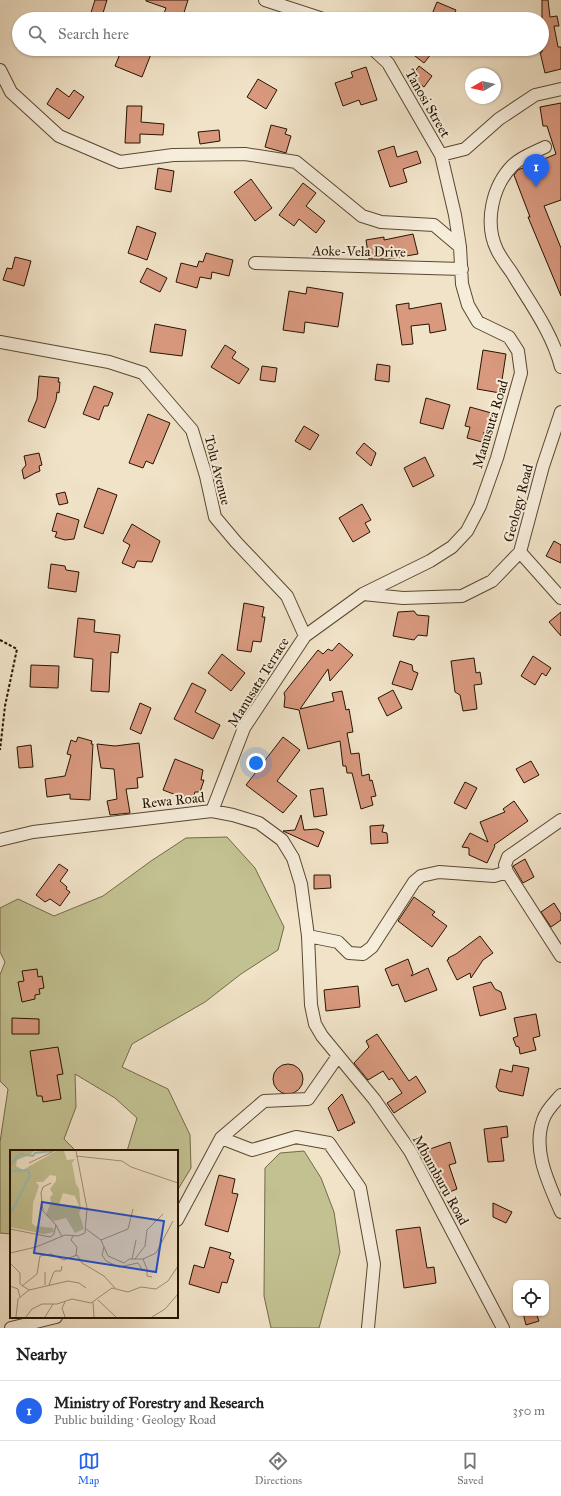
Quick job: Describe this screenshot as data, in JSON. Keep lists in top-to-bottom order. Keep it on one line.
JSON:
{"streets":{"street":["Tanosi Street","Aoke-Vela Drive","Manusuta Road","Tolu Avenue","Geology Road","Manusata Terrace","Rewa Road","Mbumburu Road"]},"crossings":[["Tanosi Street","Manusuta Road"],["Aoke-Vela Drive","Manusuta Road"],["Manusuta Road","Tolu Avenue"],["Manusuta Road","Geology Road"],["Manusuta Road","Manusata Terrace"],["Tolu Avenue","Manusata Terrace"],["Manusata Terrace","Rewa Road"],["Rewa Road","Mbumburu Road"]],"north":"left","page":{"search":"Search here","pins":"1","heading":"Nearby","list":[{"mark":"1","name":"Ministry of Forestry and Research","note":"Public building · Geology Road","value":"350 m"}],"nav":["Map","Directions","Saved"]}}
